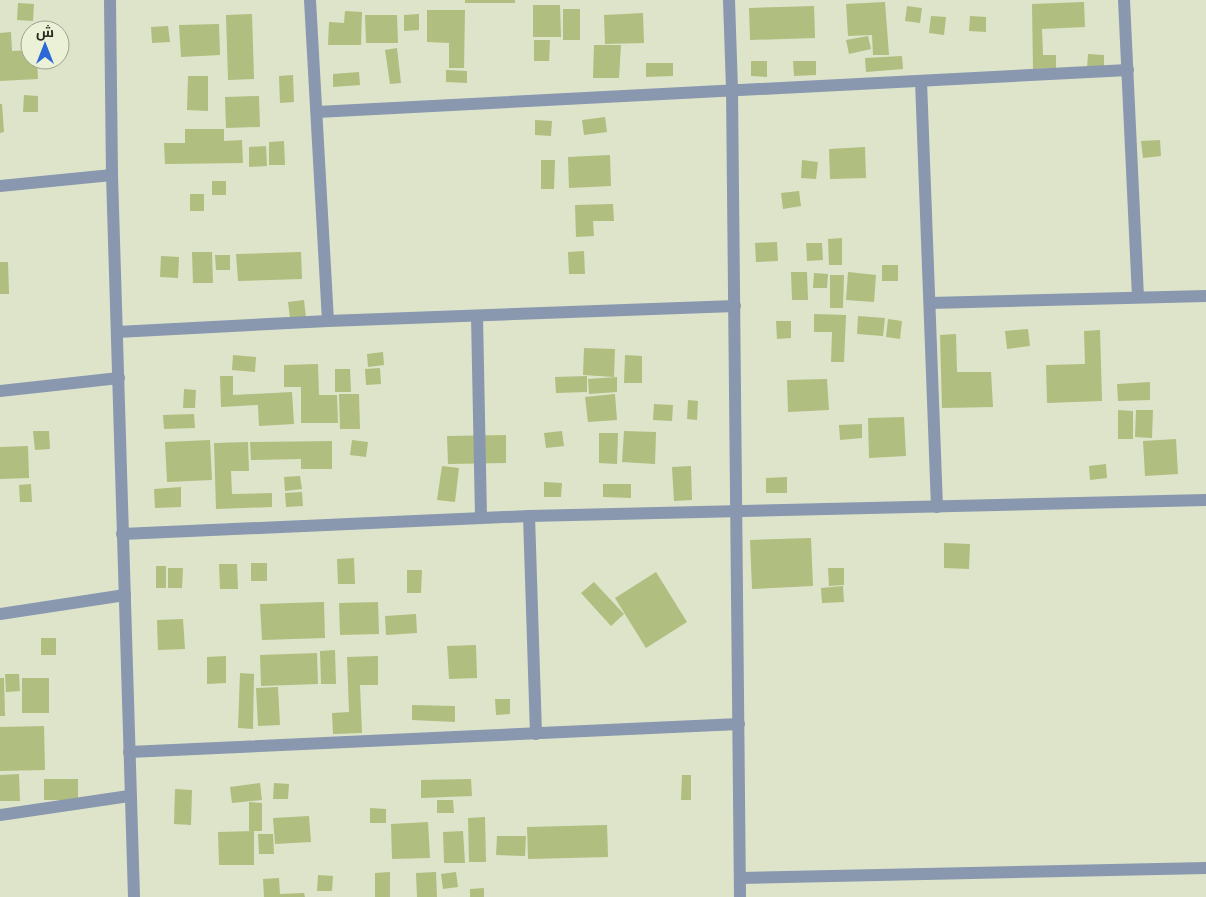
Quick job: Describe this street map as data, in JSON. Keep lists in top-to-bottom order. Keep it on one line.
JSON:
{"north":"top"}
